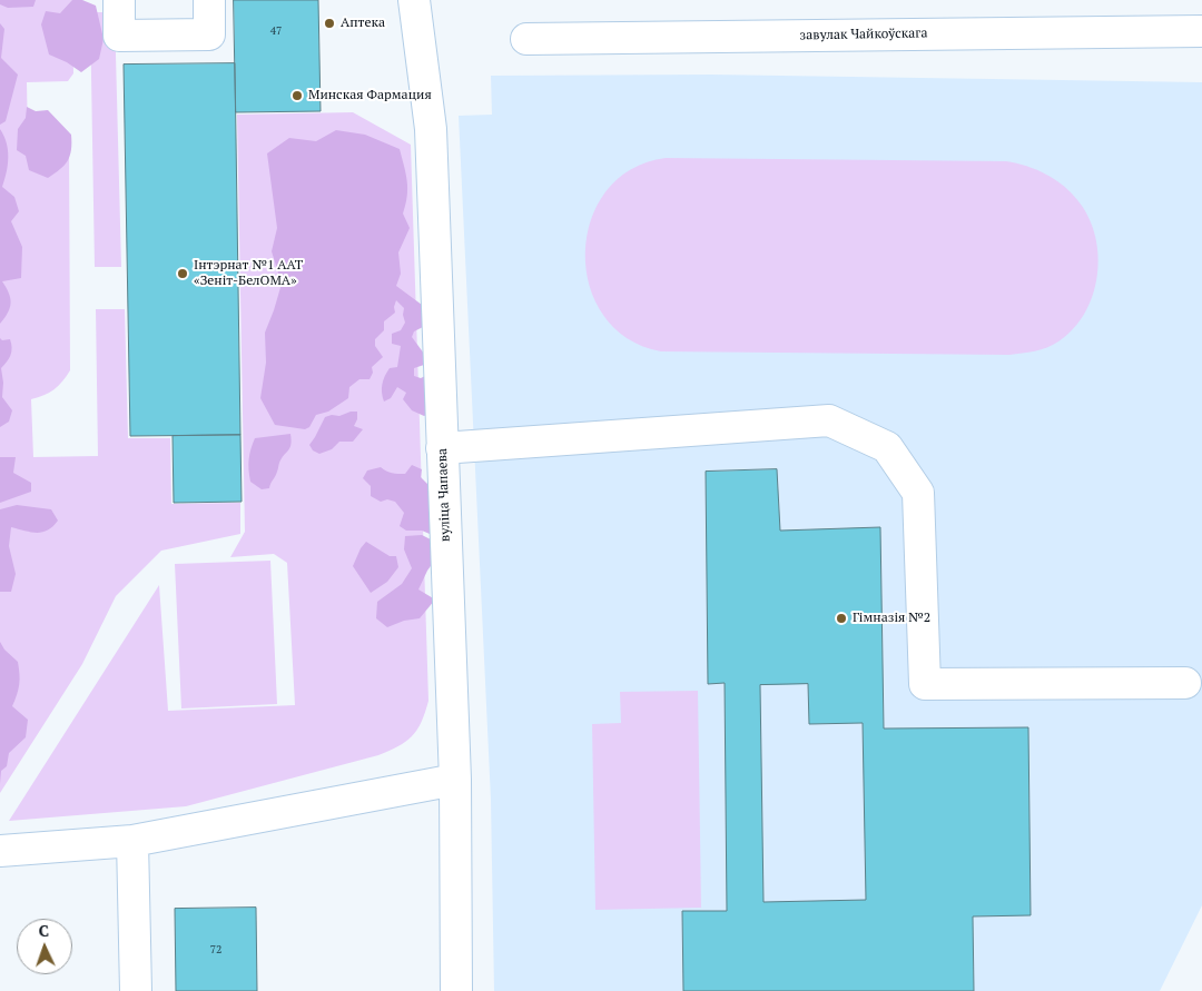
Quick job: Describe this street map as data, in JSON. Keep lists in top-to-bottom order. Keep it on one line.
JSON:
{"streets":{"street":["завулак Чайкоўскага","вуліца Чапаева"]},"places":["Аптека","Минская Фармация","Інтэрнат №1 ААТ «Зеніт-БелОМА»","Гімназія №2"],"house_numbers":["47","72"],"north":"top"}
